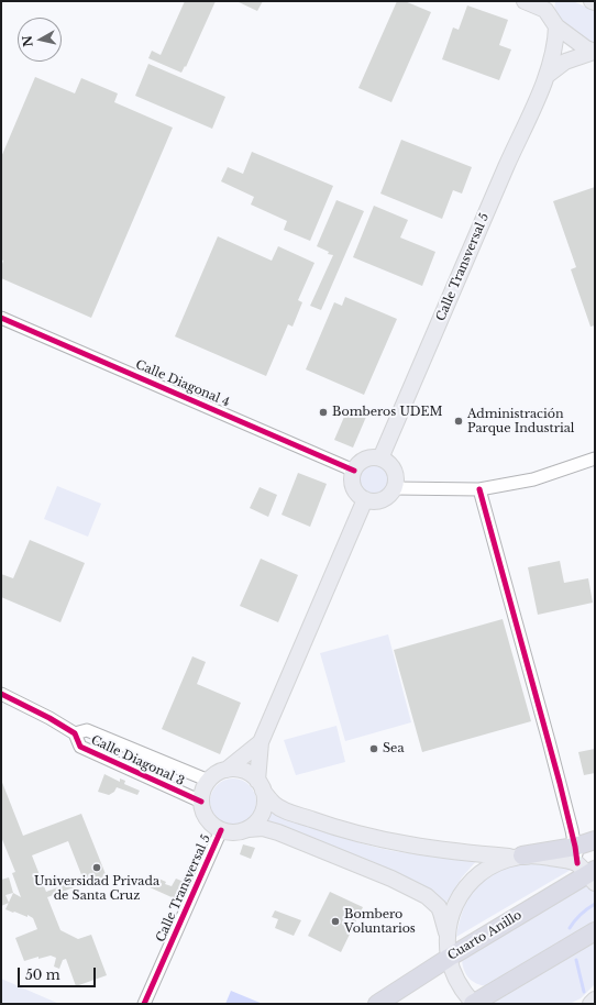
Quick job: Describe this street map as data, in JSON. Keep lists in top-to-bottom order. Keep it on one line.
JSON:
{"streets":{"highway":["Cuarto Anillo"],"main road":["Calle Transversal 5"],"street":["Calle Diagonal 4","Calle Diagonal 3"]},"crossings":[["Calle Transversal 5","Calle Diagonal 4"],["Calle Transversal 5","Calle Diagonal 3"]],"places":["Bomberos UDEM","Administración Parque Industrial","Sea","Universidad Privada de Santa Cruz","Bombero Voluntarios"],"scale_bar":"50 m","north":"left"}
